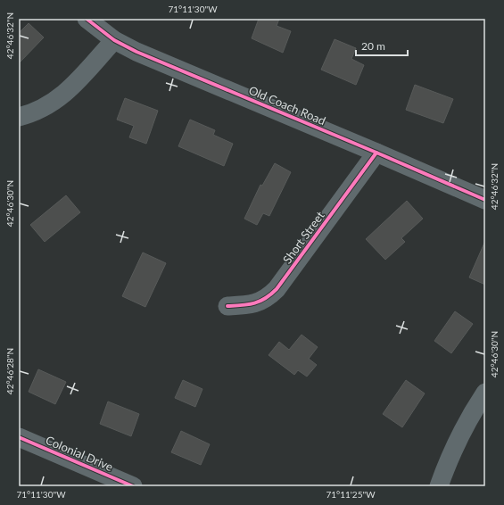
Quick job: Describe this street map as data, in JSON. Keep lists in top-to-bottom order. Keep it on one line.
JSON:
{"streets":{"street":["Old Coach Road","Short Street","Colonial Drive"]},"crossings":[["Old Coach Road","Short Street"]],"scale_bar":"20 m","coordinates":["71°11'30\"W","42°46'32\"N","42°46'30\"N","42°46'28\"N","71°11'25\"W"]}
